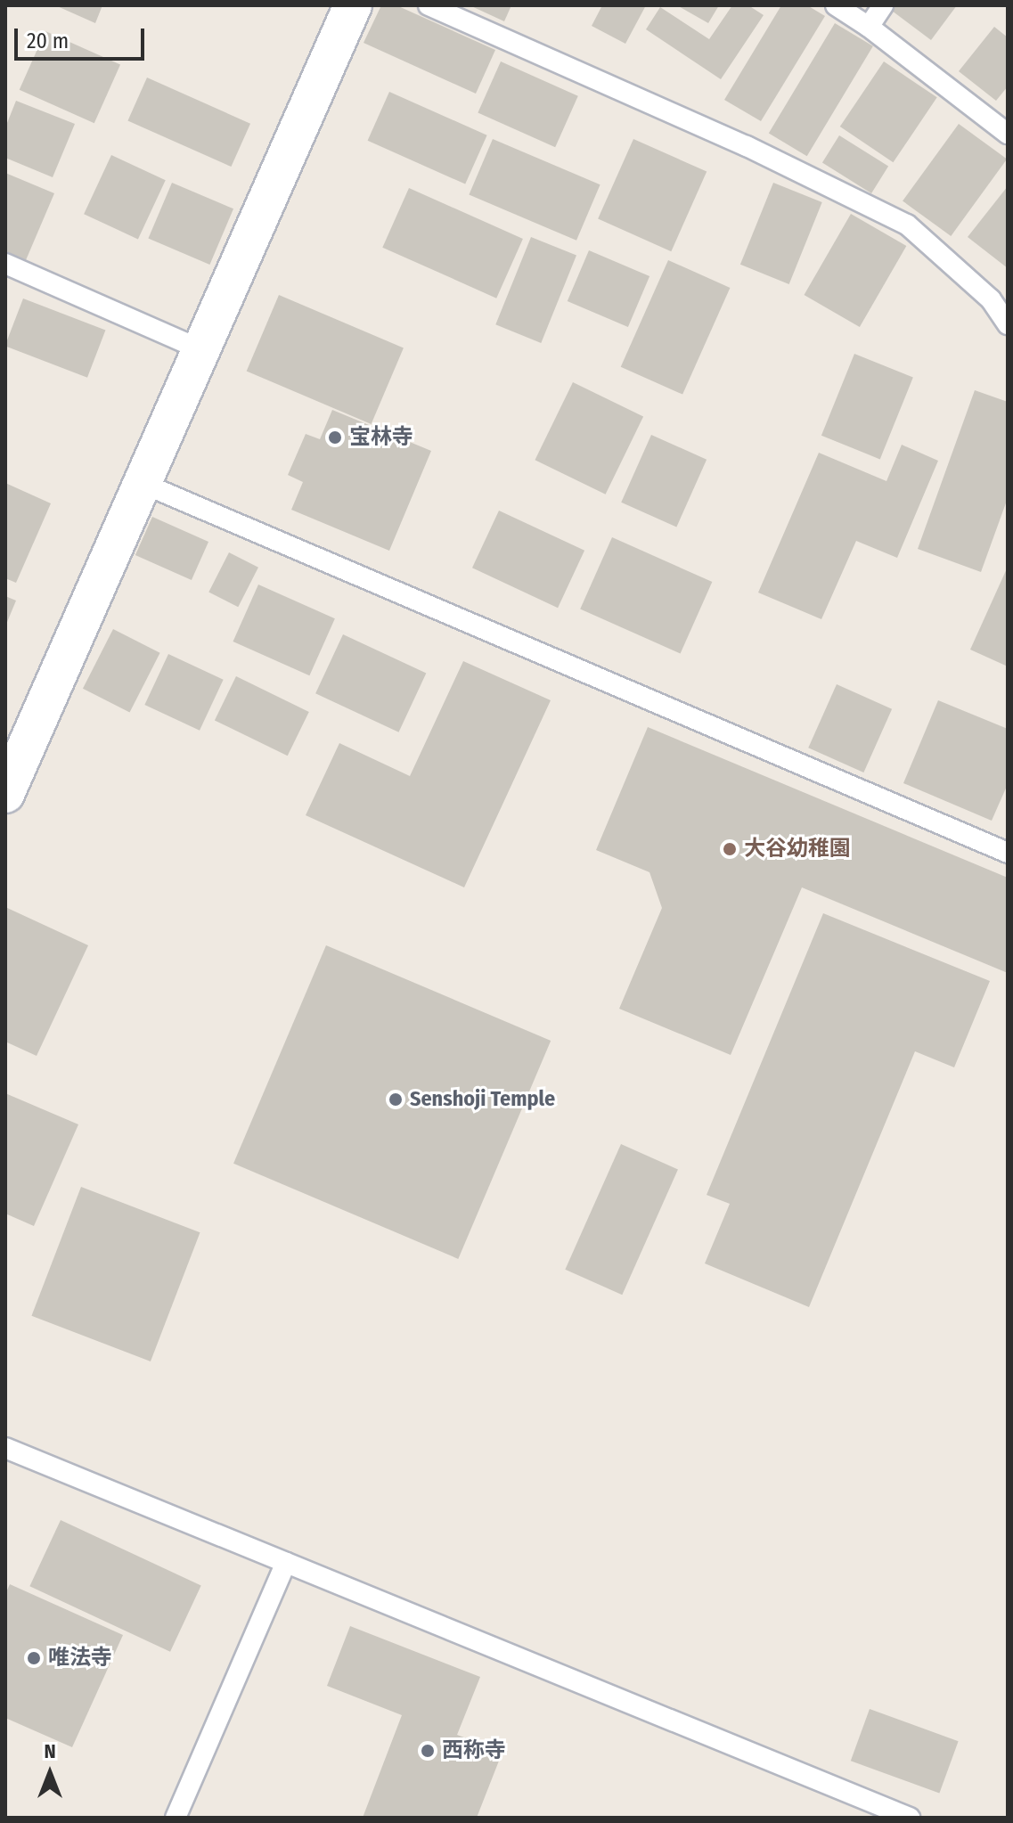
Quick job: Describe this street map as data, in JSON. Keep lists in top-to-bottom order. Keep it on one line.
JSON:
{"places":["宝林寺","大谷幼稚園","Senshoji Temple","唯法寺","西称寺"],"scale_bar":"20 m","north":"top"}
